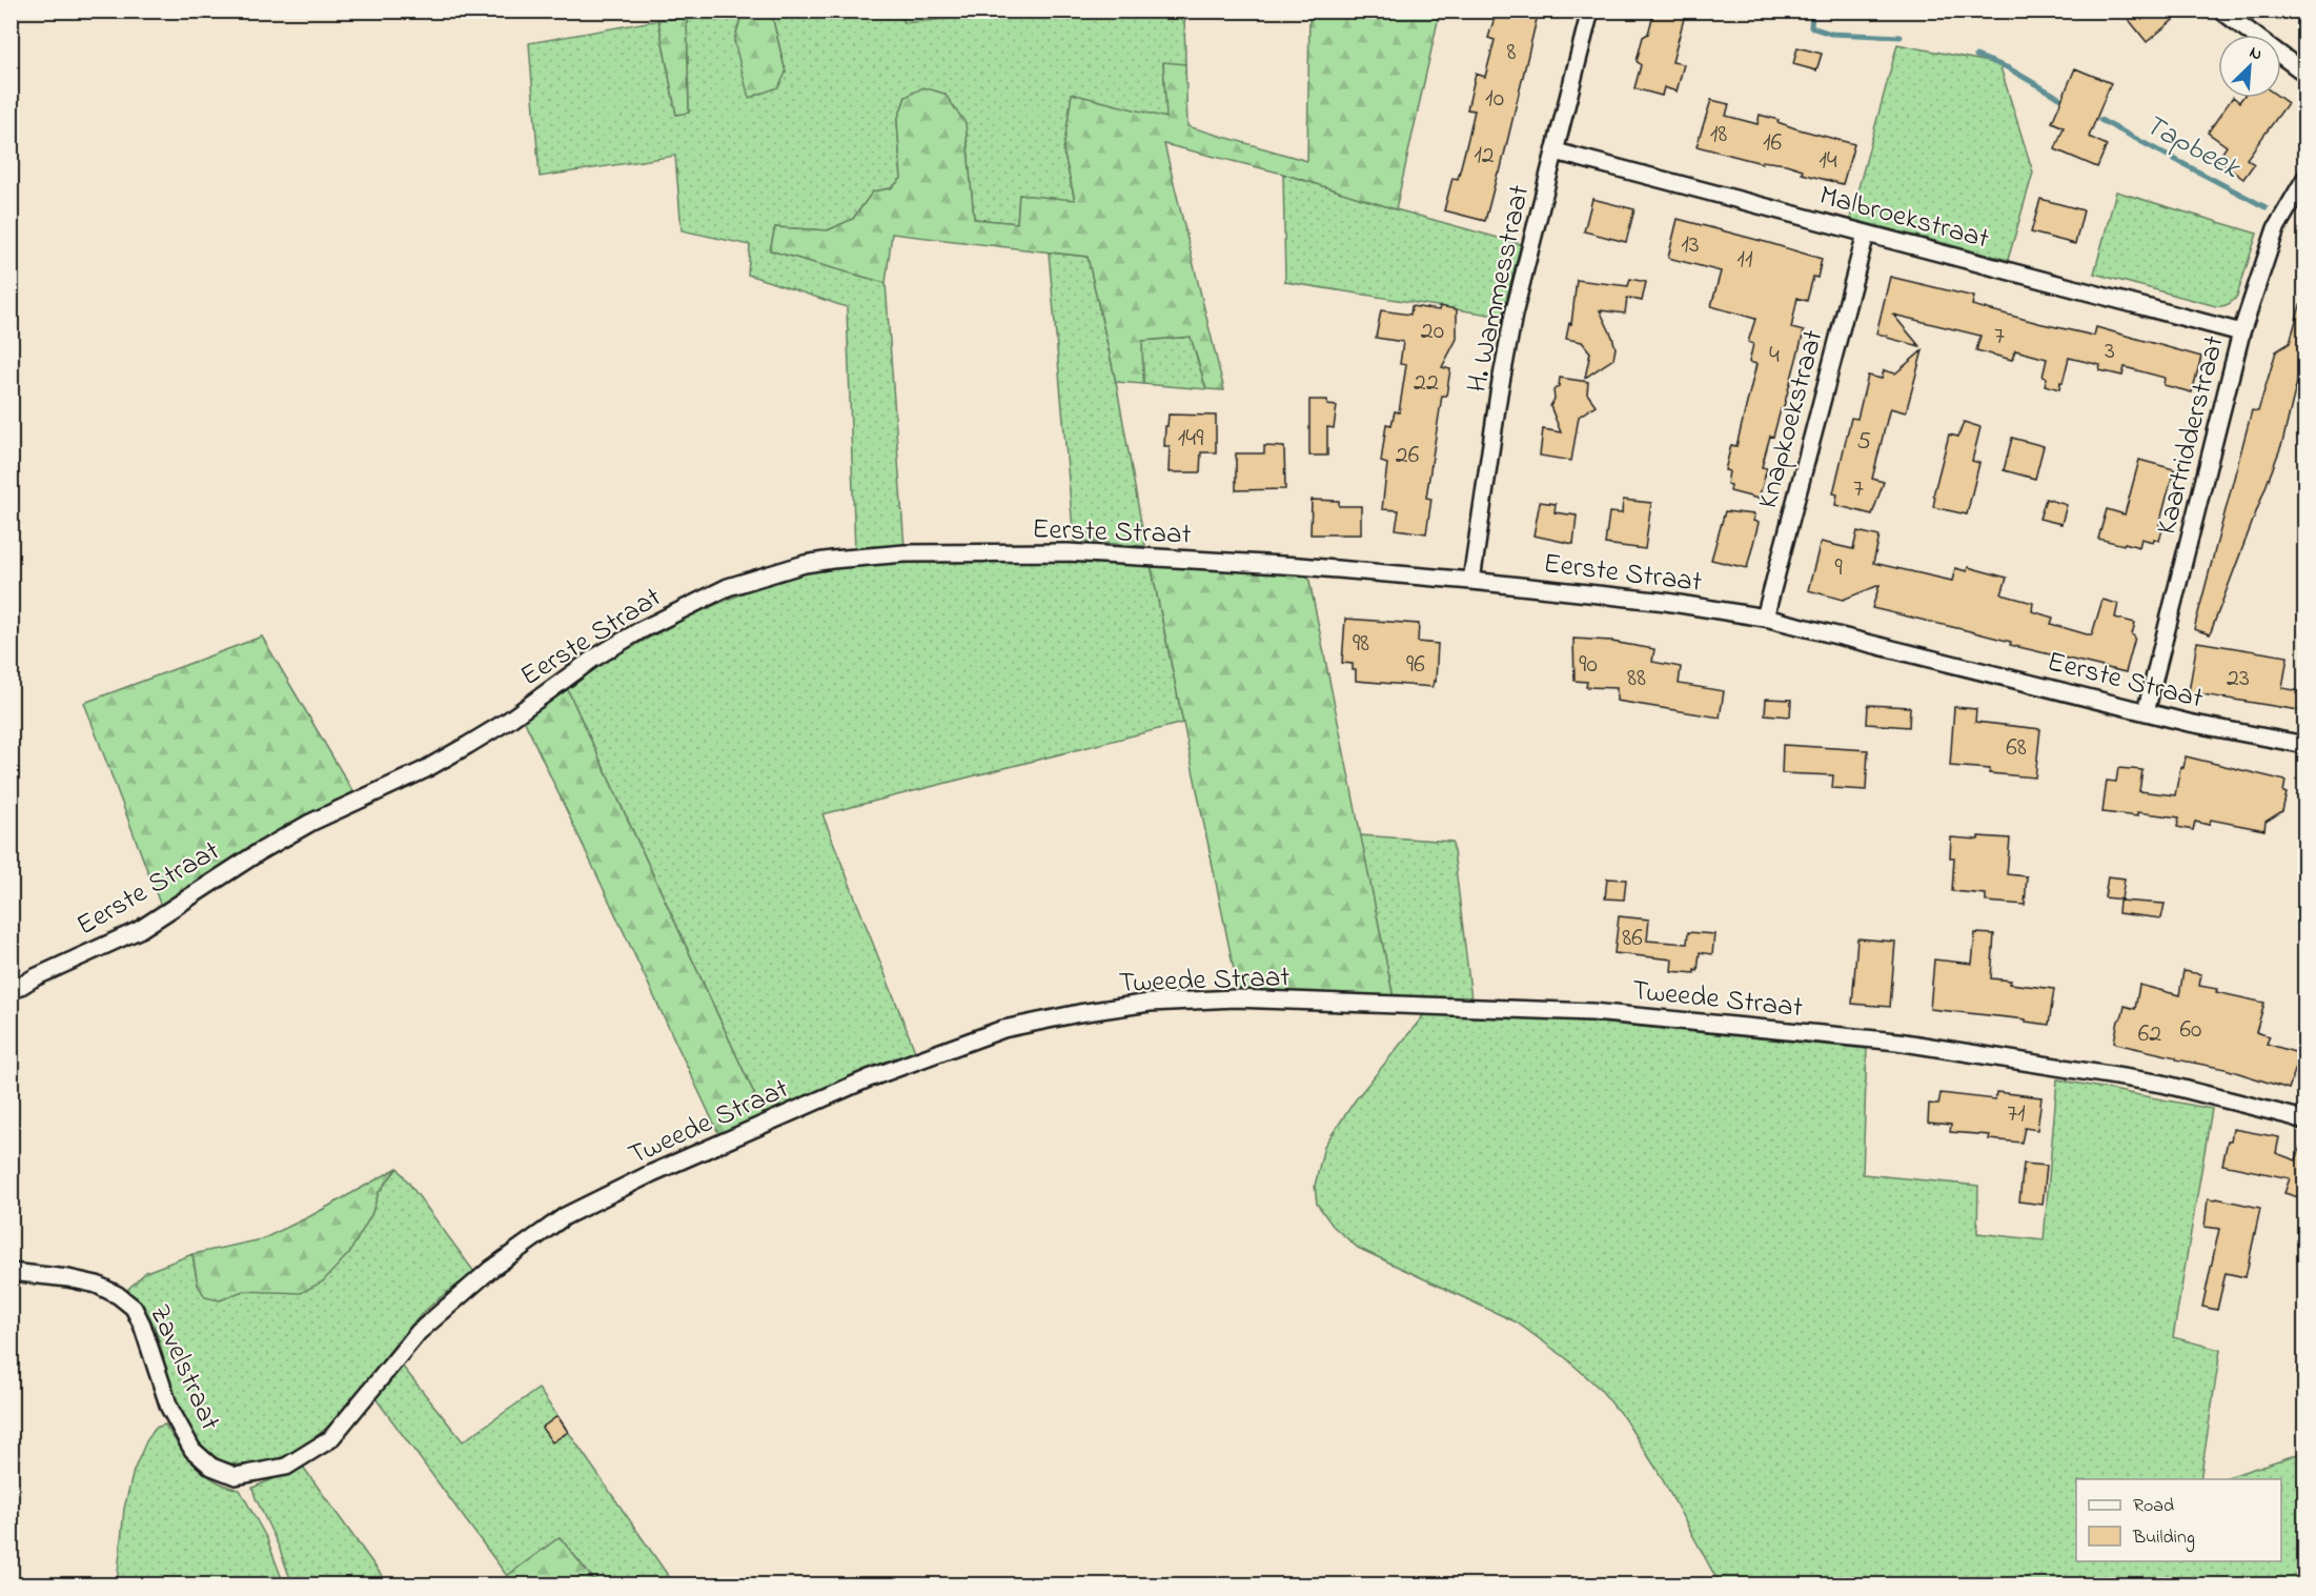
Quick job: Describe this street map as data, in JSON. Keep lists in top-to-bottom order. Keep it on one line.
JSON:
{"streets":{"street":["Malbroekstraat","H. Wammesstraat","Knapkoekstraat","Kaartridderstraat","Eerste Straat","Tweede Straat","Zavelstraat"]},"crossings":[["Malbroekstraat","H. Wammesstraat"],["Malbroekstraat","Knapkoekstraat"],["Malbroekstraat","Kaartridderstraat"],["H. Wammesstraat","Eerste Straat"],["Knapkoekstraat","Eerste Straat"],["Kaartridderstraat","Eerste Straat"],["Tweede Straat","Zavelstraat"]],"water":["Tapbeek"],"house_numbers":["8","10","18","16","12","14","13","11","20","7","3","4","22","149","5","26","7","9","98","96","90","88","23","68","86","60","62","71"],"legend":["Road","Building"],"north":"top right"}
